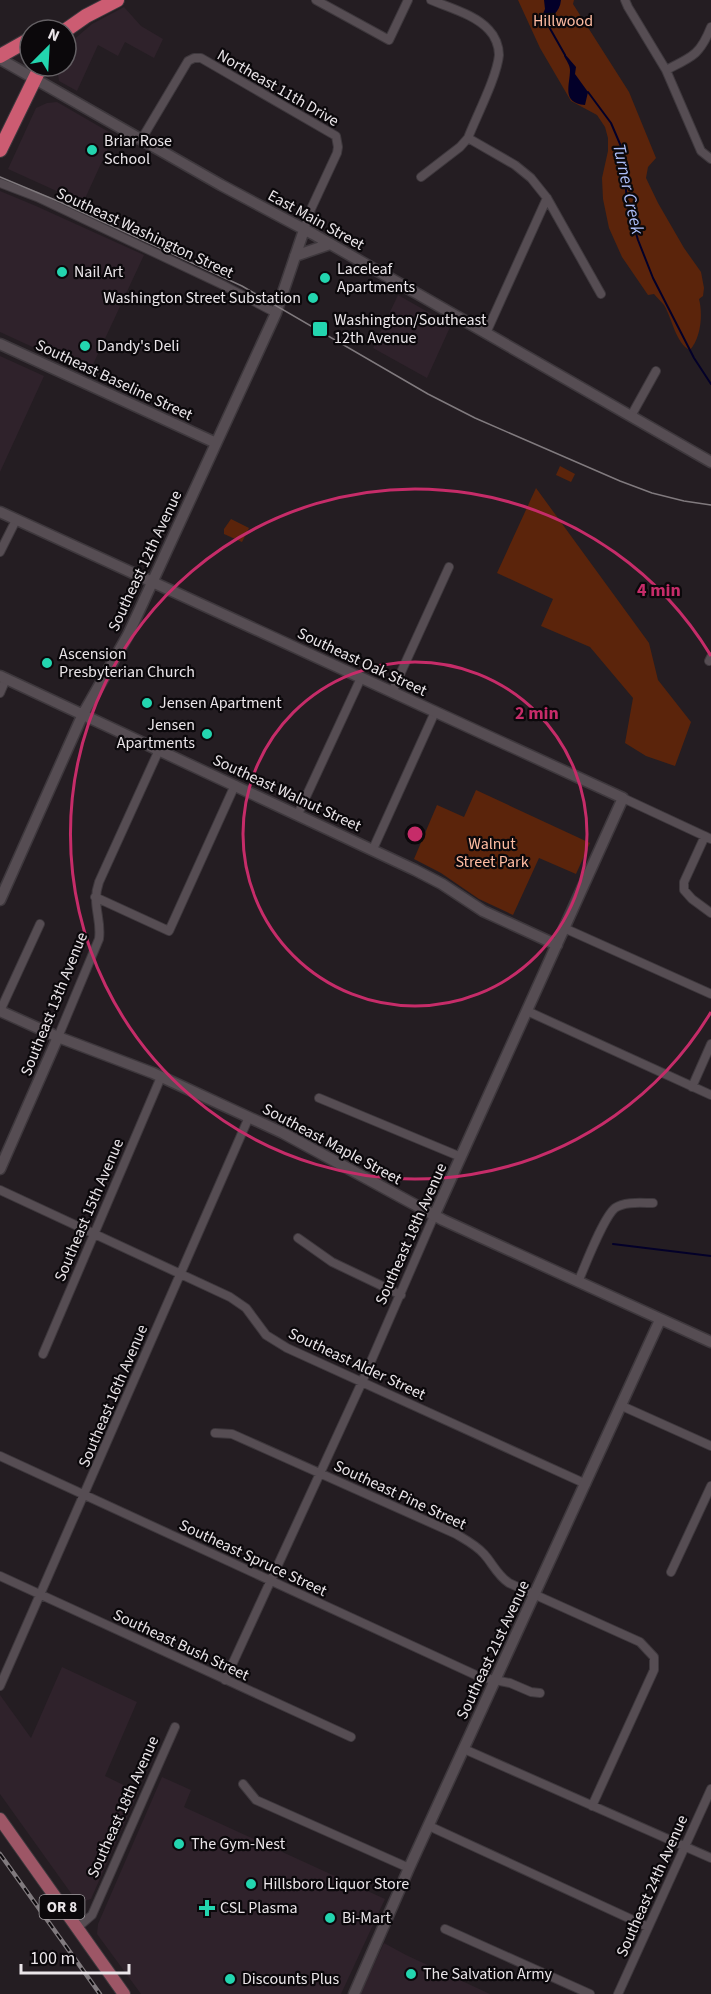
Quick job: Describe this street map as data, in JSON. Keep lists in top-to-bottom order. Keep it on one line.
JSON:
{"streets":{"main road":["OR 8"],"street":["Northeast 11th Drive","East Main Street","Southeast Washington Street","Southeast Baseline Street","Southeast 12th Avenue","Southeast Oak Street","Southeast Walnut Street","Southeast 13th Avenue","Southeast Maple Street","Southeast 15th Avenue","Southeast 18th Avenue","Southeast Alder Street","Southeast 16th Avenue","Southeast Pine Street","Southeast Spruce Street","Southeast Bush Street","Southeast 21st Avenue","Southeast 24th Avenue"]},"crossings":[["Northeast 11th Drive","East Main Street"],["Northeast 11th Drive","Southeast 12th Avenue"],["East Main Street","Southeast 12th Avenue"],["Southeast Washington Street","Southeast 12th Avenue"],["Southeast Baseline Street","Southeast 12th Avenue"],["Southeast 12th Avenue","Southeast Oak Street"],["Southeast 12th Avenue","Southeast Walnut Street"],["Southeast Oak Street","Southeast 18th Avenue"],["Southeast Walnut Street","Southeast 18th Avenue"],["Southeast 13th Avenue","Southeast Maple Street"],["Southeast Maple Street","Southeast 15th Avenue"],["Southeast Maple Street","Southeast 18th Avenue"],["Southeast Maple Street","Southeast 16th Avenue"],["Southeast Maple Street","Southeast 21st Avenue"],["Southeast 15th Avenue","Southeast Alder Street"],["Southeast 18th Avenue","Southeast Alder Street"],["Southeast 18th Avenue","Southeast Pine Street"],["Southeast 18th Avenue","Southeast Spruce Street"],["Southeast 18th Avenue","Southeast Bush Street"],["Southeast 18th Avenue","OR 8"],["Southeast Alder Street","Southeast 16th Avenue"],["Southeast Alder Street","Southeast 21st Avenue"],["Southeast 16th Avenue","Southeast Spruce Street"],["Southeast 16th Avenue","Southeast Bush Street"],["Southeast Pine Street","Southeast 21st Avenue"],["Southeast Spruce Street","Southeast 21st Avenue"]],"water":["Turner Creek"],"parks":["Hillwood","Walnut Street Park"],"places":{"other":["Briar Rose School","Nail Art","Laceleaf Apartments","Washington Street Substation","Dandy's Deli","Ascension Presbyterian Church","Jensen Apartment","Jensen Apartments","The Gym-Nest","Hillsboro Liquor Store","Bi-Mart","The Salvation Army","Discounts Plus"],"transit":["Washington/Southeast 12th Avenue"],"health":["CSL Plasma"]},"scale_bar":"100 m","north":"top right","rings":["4 min","2 min"]}
